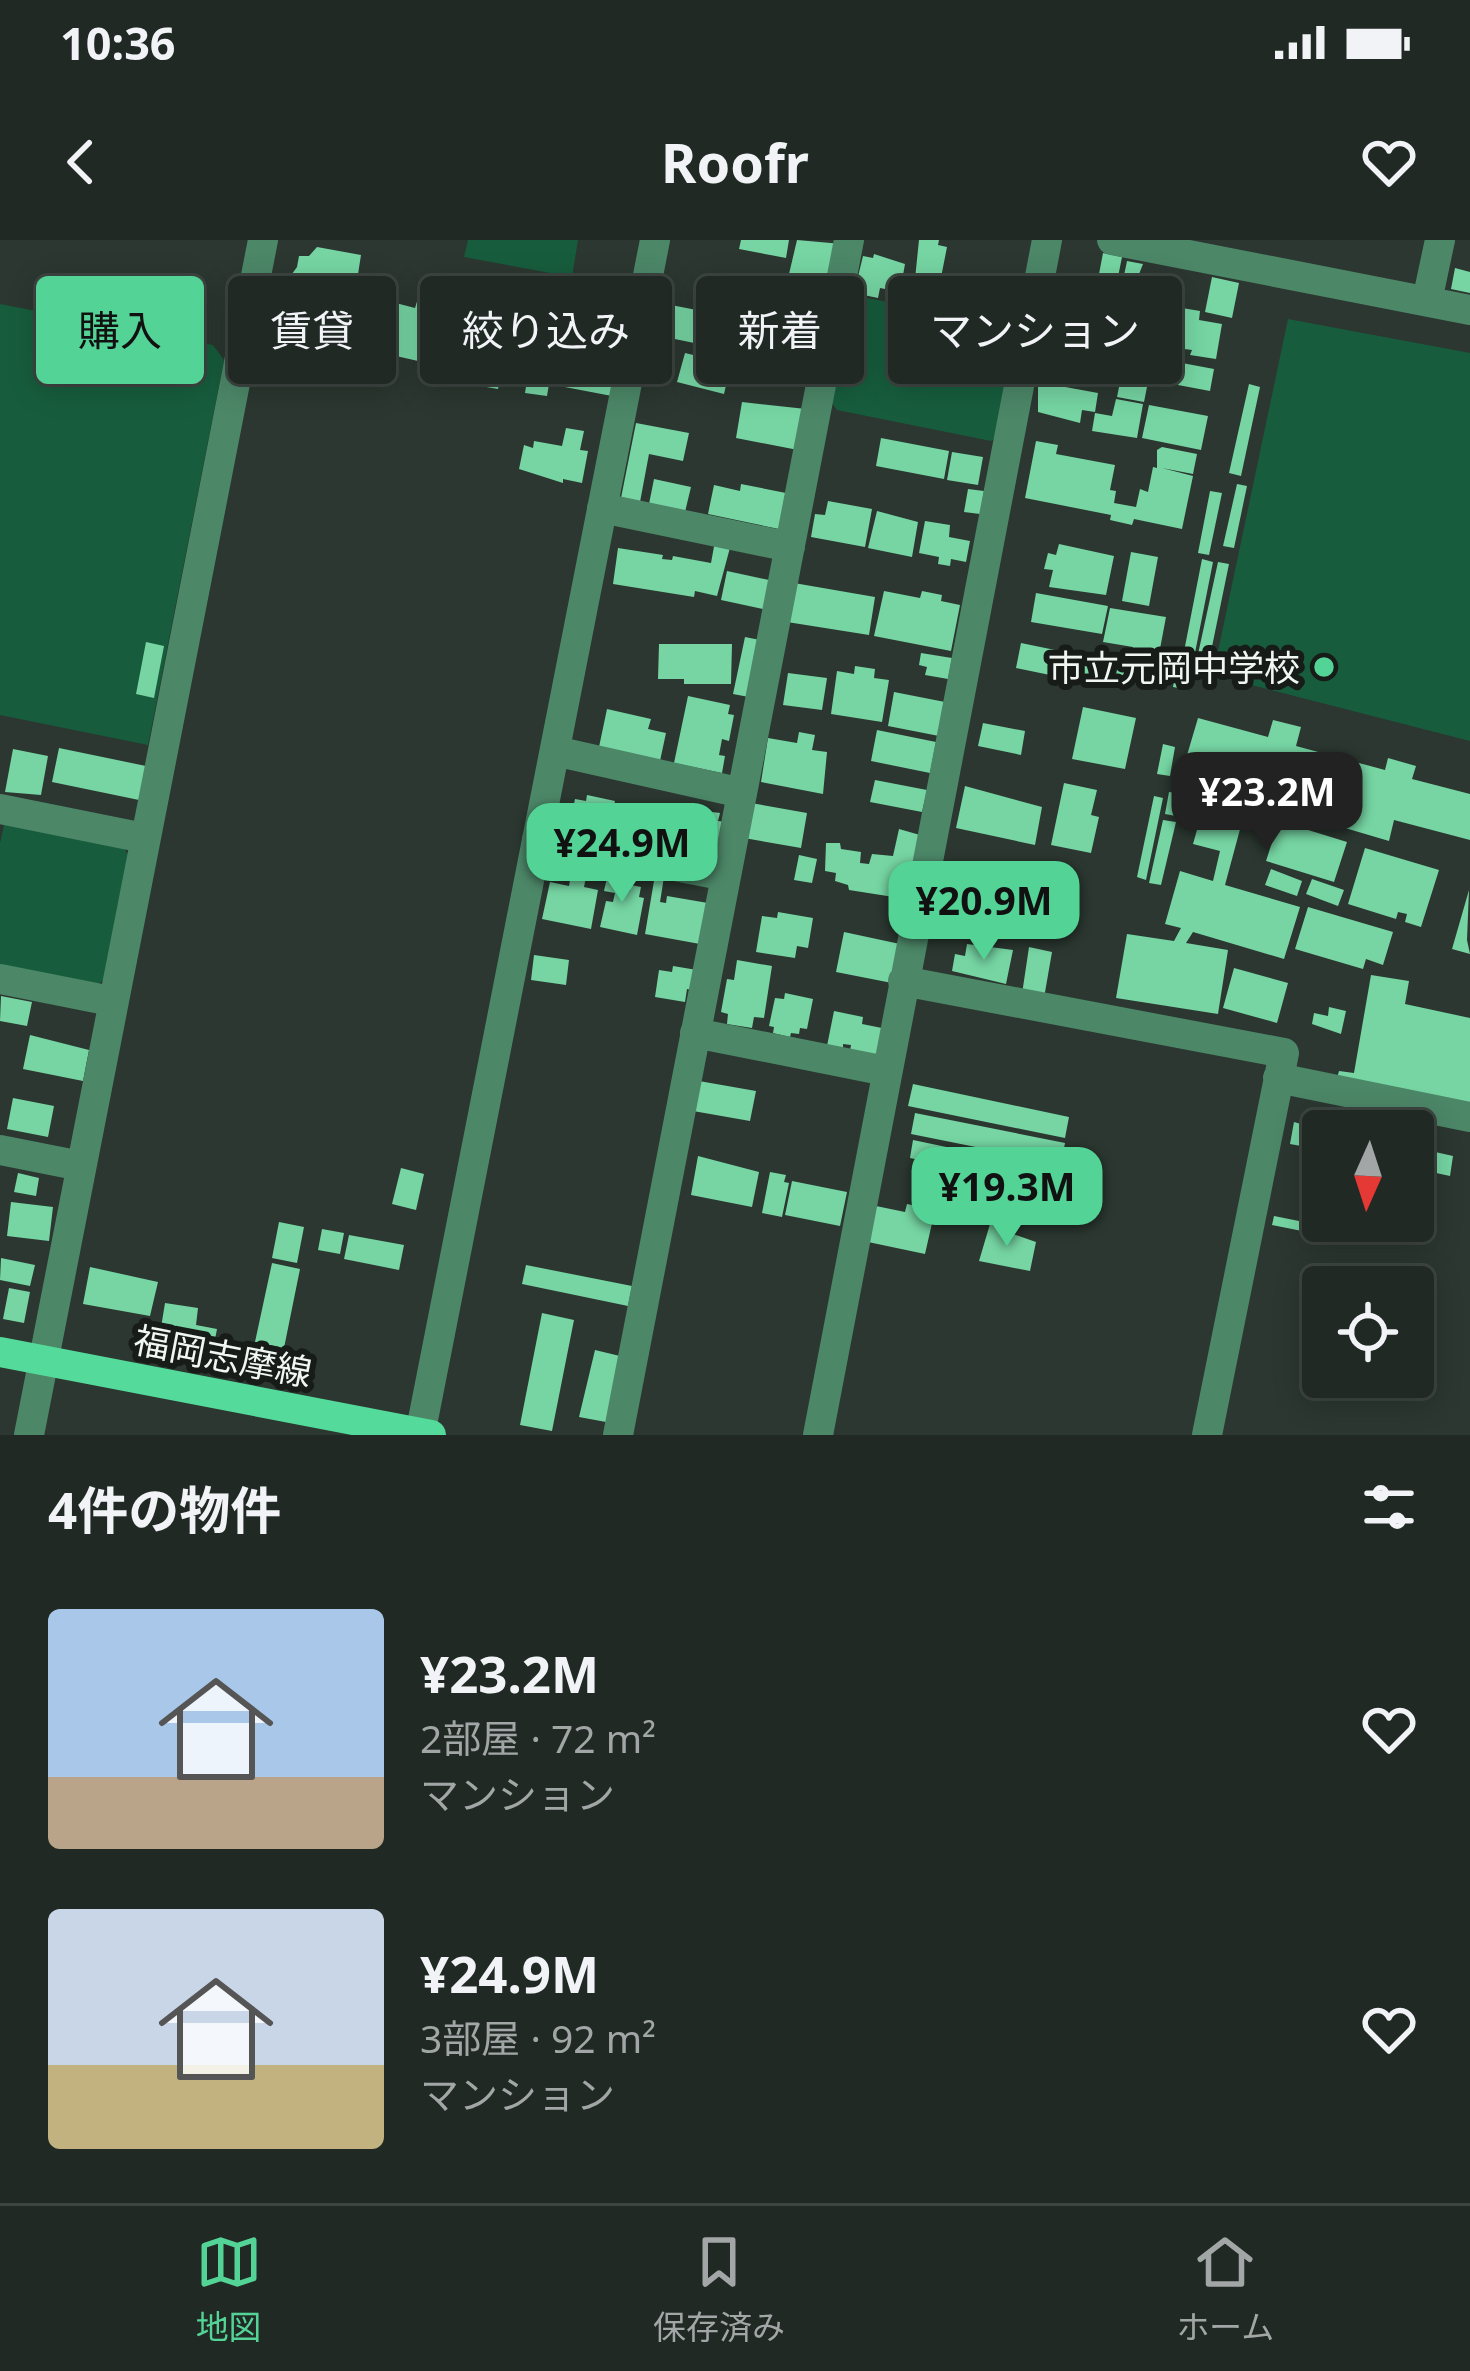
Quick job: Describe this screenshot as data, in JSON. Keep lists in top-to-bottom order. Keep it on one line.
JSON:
{"streets":{"main road":["福岡志摩線"]},"places":["市立元岡中学校"],"north":"bottom","page":{"status":"10:36","header":"Roofr","chip":["購入","賃貸","絞り込み","新着","マンション"],"price":["¥23.2M","¥24.9M","¥20.9M","¥19.3M"],"heading":"4件の物件","list":[{"name":"¥23.2M","note":"2部屋 · 72 m² · マンション"},{"name":"¥24.9M","note":"3部屋 · 92 m² · マンション"}],"tabs":["地図","保存済み","ホーム"]}}
